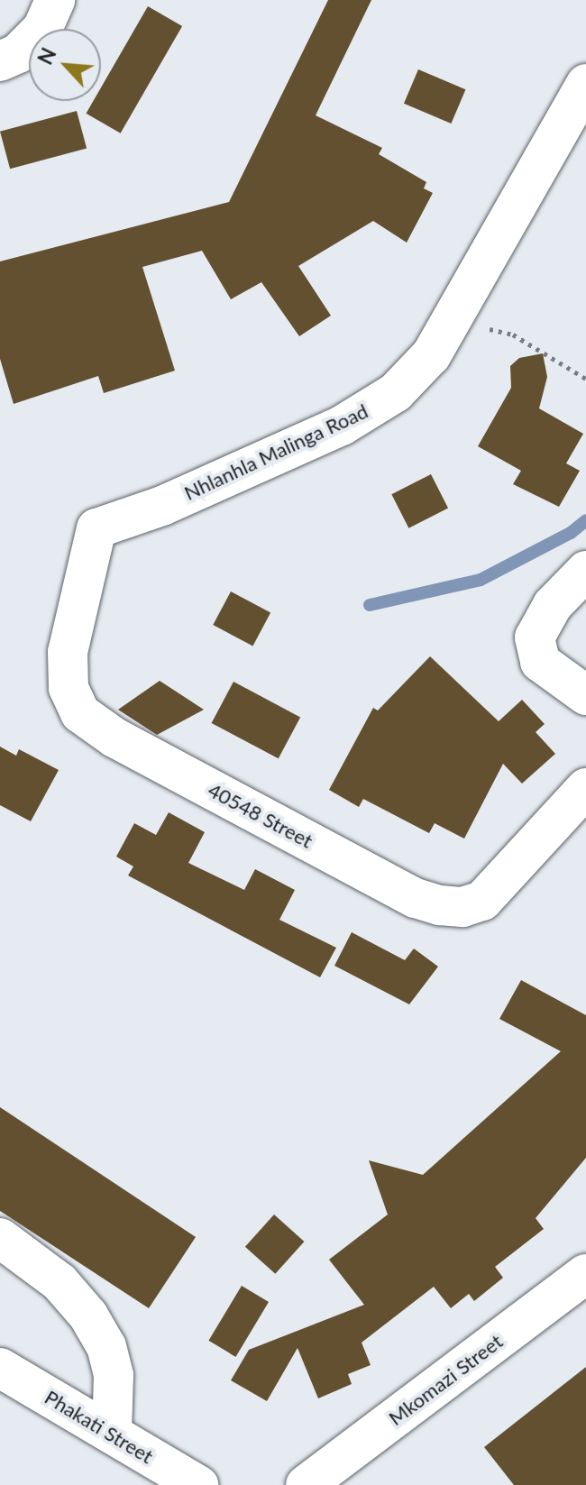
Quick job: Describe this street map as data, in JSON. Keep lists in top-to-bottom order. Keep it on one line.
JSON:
{"streets":{"street":["Nhlanhla Malinga Road","40548 Street","Mkomazi Street","Phakati Street"]},"crossings":[["Nhlanhla Malinga Road","40548 Street"]],"north":"top left"}
